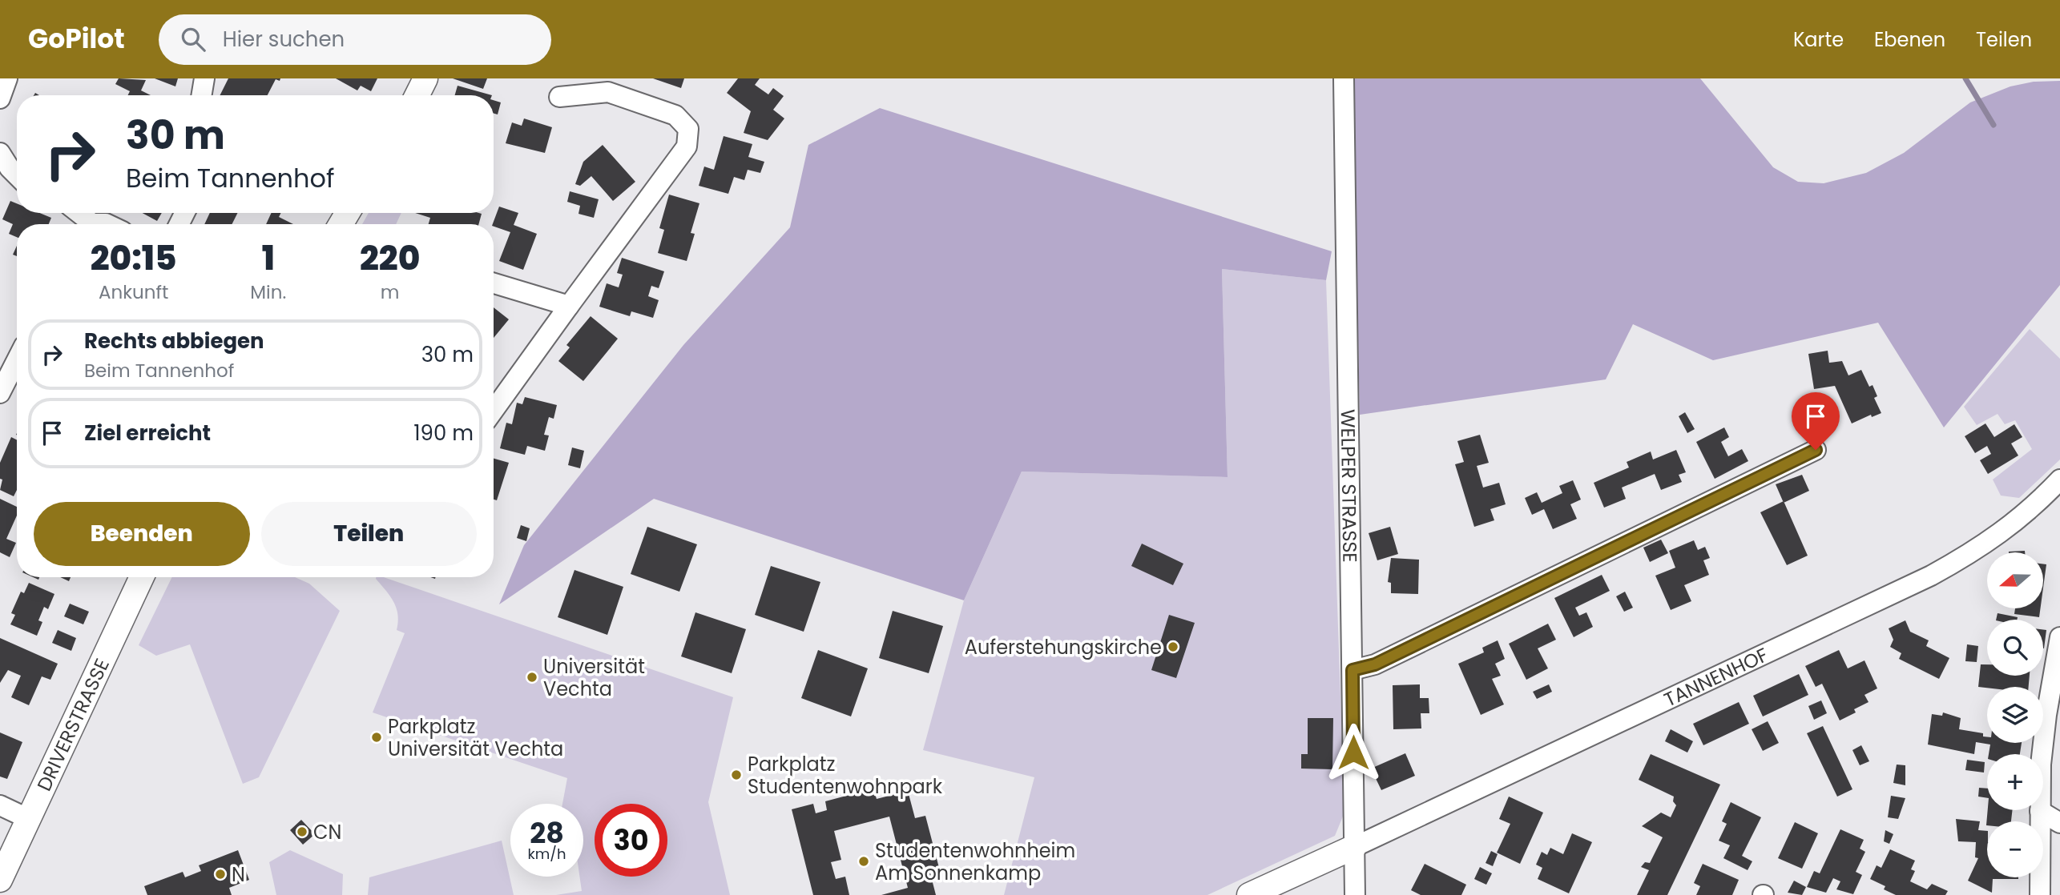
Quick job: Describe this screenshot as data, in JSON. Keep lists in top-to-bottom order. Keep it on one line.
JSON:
{"streets":{"street":["WELPER STRASSE","TANNENHOF","DRIVERSTRASSE"]},"crossings":[["WELPER STRASSE","TANNENHOF"]],"places":["Auferstehungskirche","Universität Vechta","Parkplatz Universität Vechta","Parkplatz Studentenwohnpark","CN","Studentenwohnheim Am Sonnenkamp","N"],"north":"left","page":{"header":"GoPilot","search":"Hier suchen","nav":["Karte","Ebenen","Teilen"],"turn":["30 m","Beim Tannenhof"],"eta":["20:15","Ankunft","1","Min.","220","m"],"list":[{"name":"Rechts abbiegen","note":"Beim Tannenhof","value":"30 m"},{"name":"Ziel erreicht","value":"190 m"}],"buttons":["Beenden","Teilen"],"map_buttons":["+","−"],"speed":"28 km/h","limit":"30"}}
